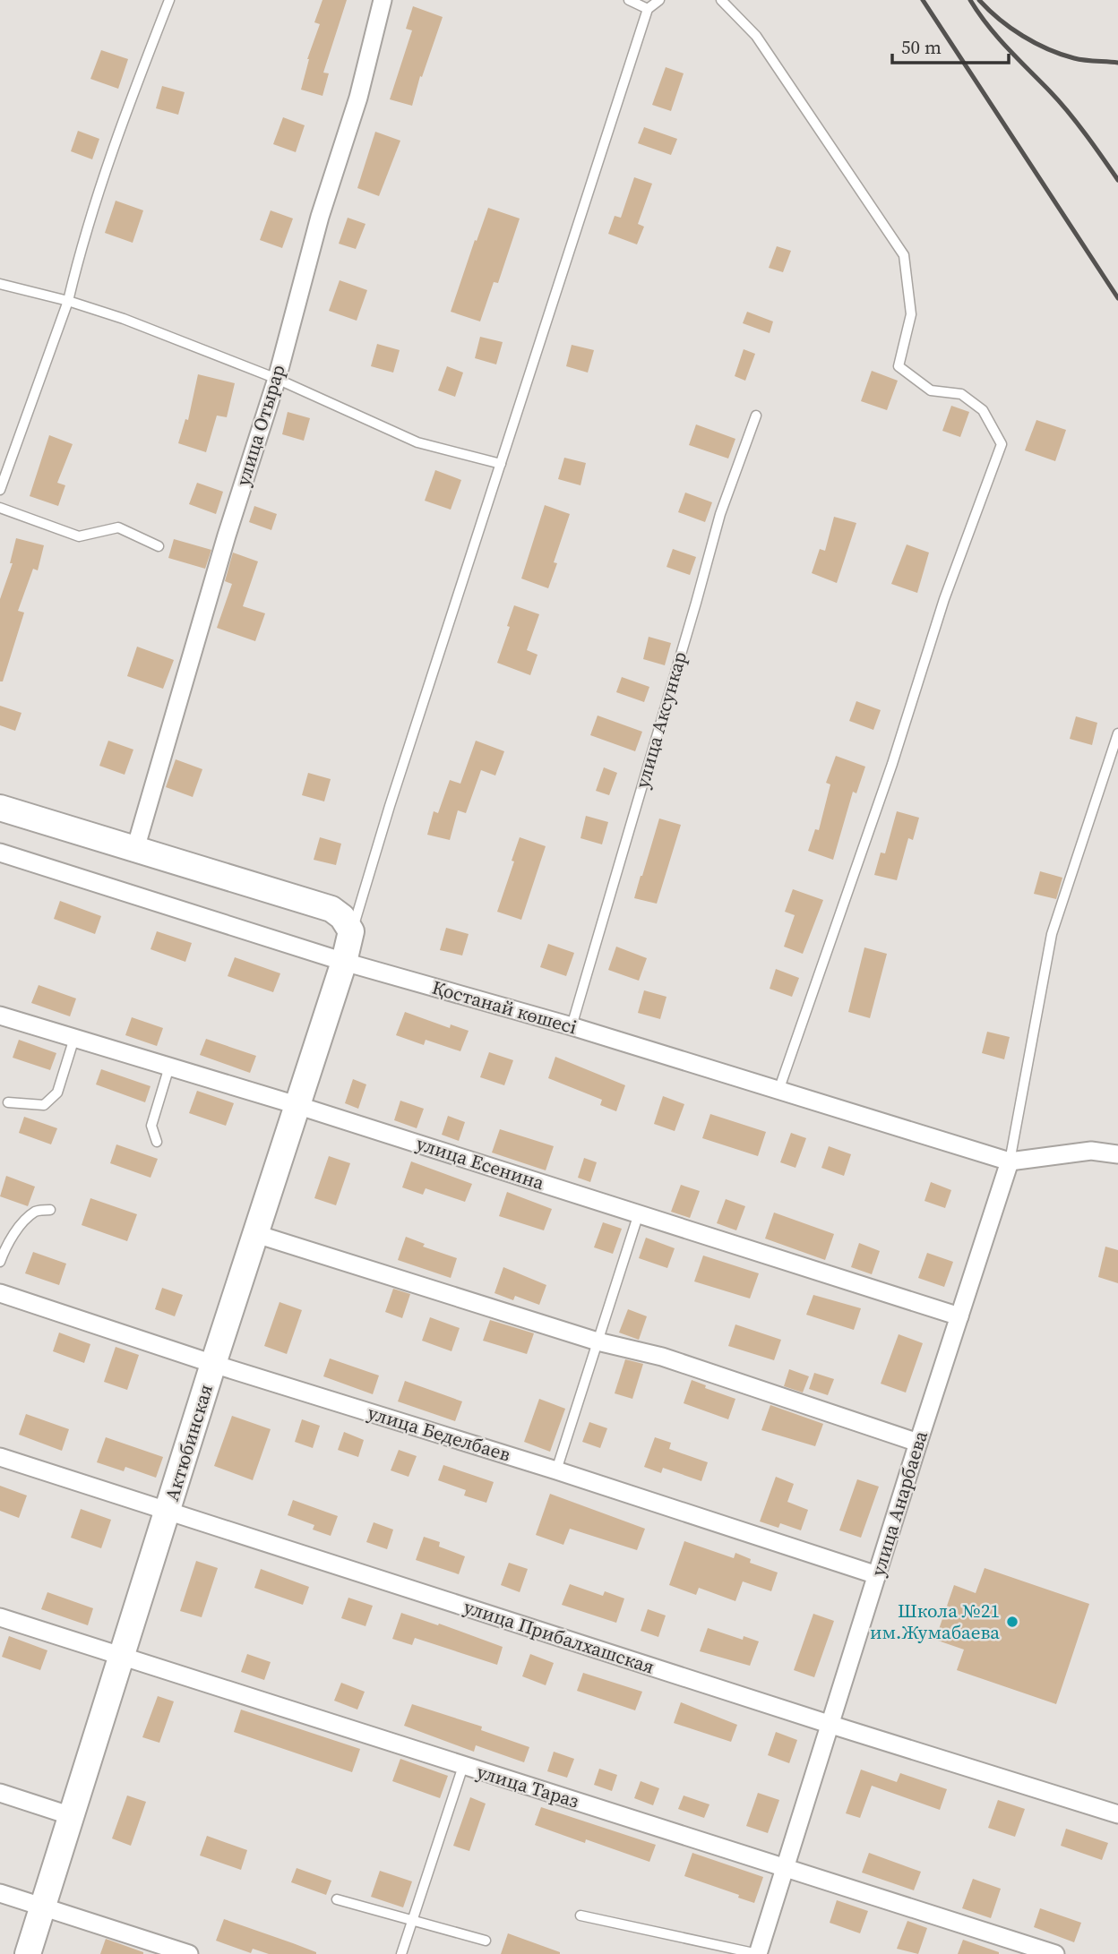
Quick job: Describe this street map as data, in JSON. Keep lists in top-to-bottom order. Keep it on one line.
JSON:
{"streets":{"street":["улица Отырар","Қостанай көшесі","улица Есенина","улица Беделбаев","Актюбинская","улица Анарбаева","улица Прибалхашская","улица Тараз"],"lane":["улица Аксункар"]},"crossings":[["улица Аксункар","Қостанай көшесі"],["Қостанай көшесі","Актюбинская"],["Қостанай көшесі","улица Анарбаева"],["улица Есенина","Актюбинская"],["улица Есенина","улица Анарбаева"],["улица Беделбаев","Актюбинская"],["улица Беделбаев","улица Анарбаева"],["Актюбинская","улица Прибалхашская"],["Актюбинская","улица Тараз"],["улица Анарбаева","улица Прибалхашская"],["улица Анарбаева","улица Тараз"]],"places":["Школа №21 им.Жумабаева"],"scale_bar":"50 m"}
